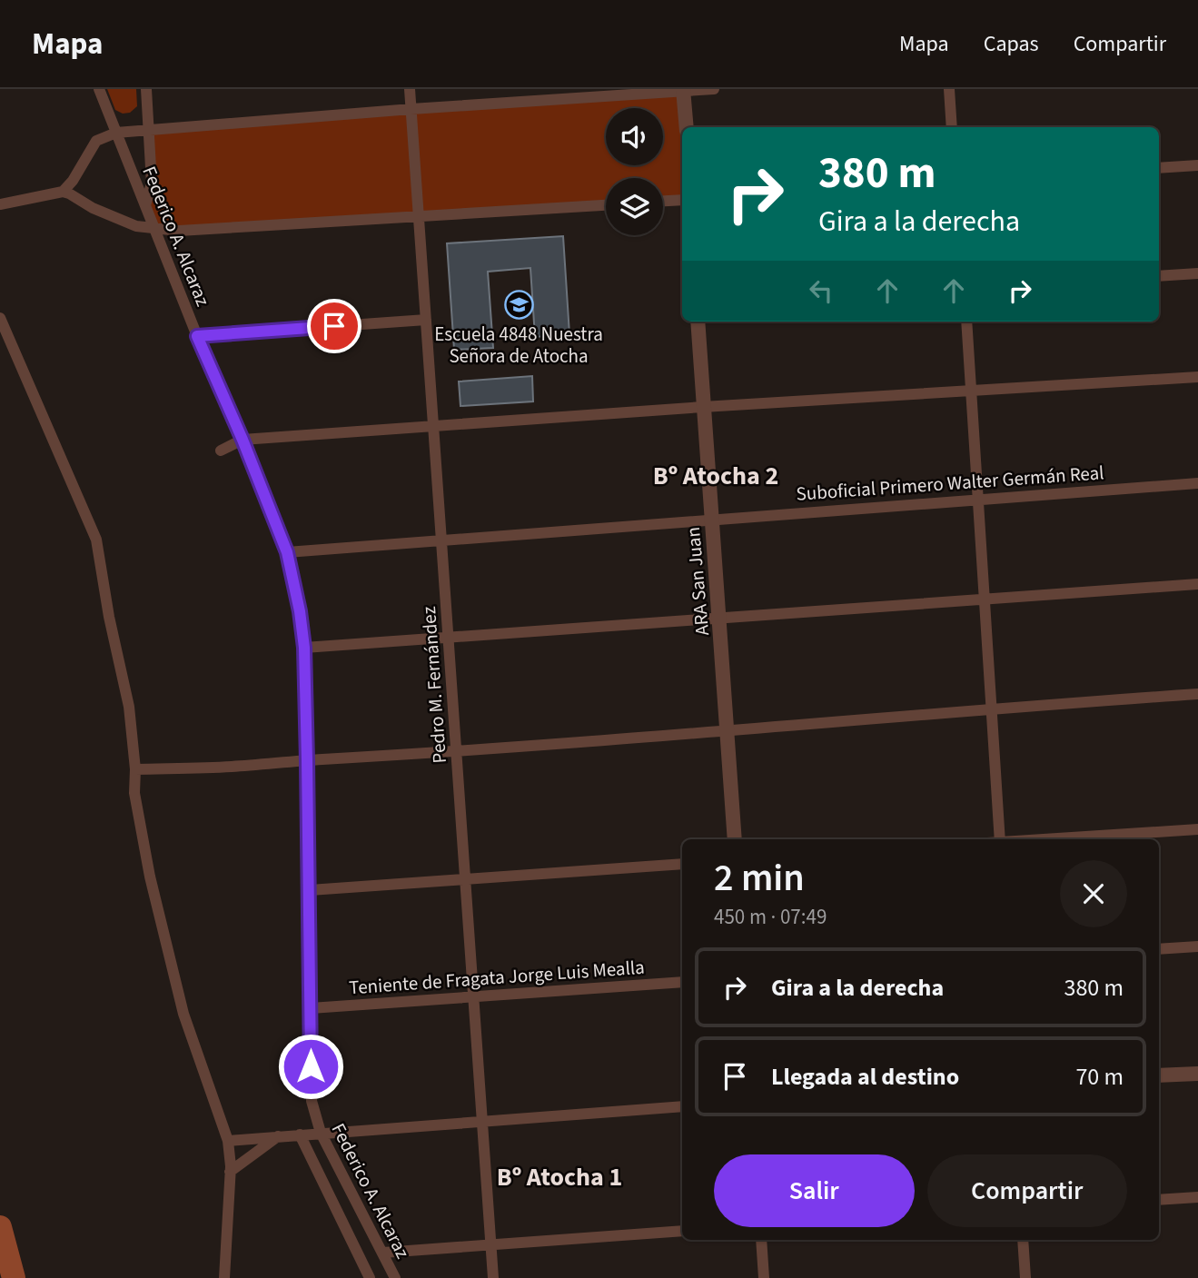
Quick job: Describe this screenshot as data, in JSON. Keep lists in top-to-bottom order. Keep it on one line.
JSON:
{"streets":{"street":["Federico A. Alcaraz","Suboficial Primero Walter Germán Real","ARA San Juan","Pedro M. Fernández","Teniente de Fragata Jorge Luis Mealla"]},"crossings":[["Federico A. Alcaraz","Suboficial Primero Walter Germán Real"],["Federico A. Alcaraz","Teniente de Fragata Jorge Luis Mealla"],["Suboficial Primero Walter Germán Real","ARA San Juan"],["Suboficial Primero Walter Germán Real","Pedro M. Fernández"],["Pedro M. Fernández","Teniente de Fragata Jorge Luis Mealla"]],"districts":["Bº Atocha 2","Bº Atocha 1"],"places":{"school or university":["Escuela 4848 Nuestra Señora de Atocha"]},"page":{"header":"Mapa","nav":["Mapa","Capas","Compartir"],"turn":["380 m","Gira a la derecha"],"heading":["2 min","450 m · 07:49"],"list":[{"name":"Gira a la derecha","value":"380 m"},{"name":"Llegada al destino","value":"70 m"}],"buttons":["Salir","Compartir"]}}
